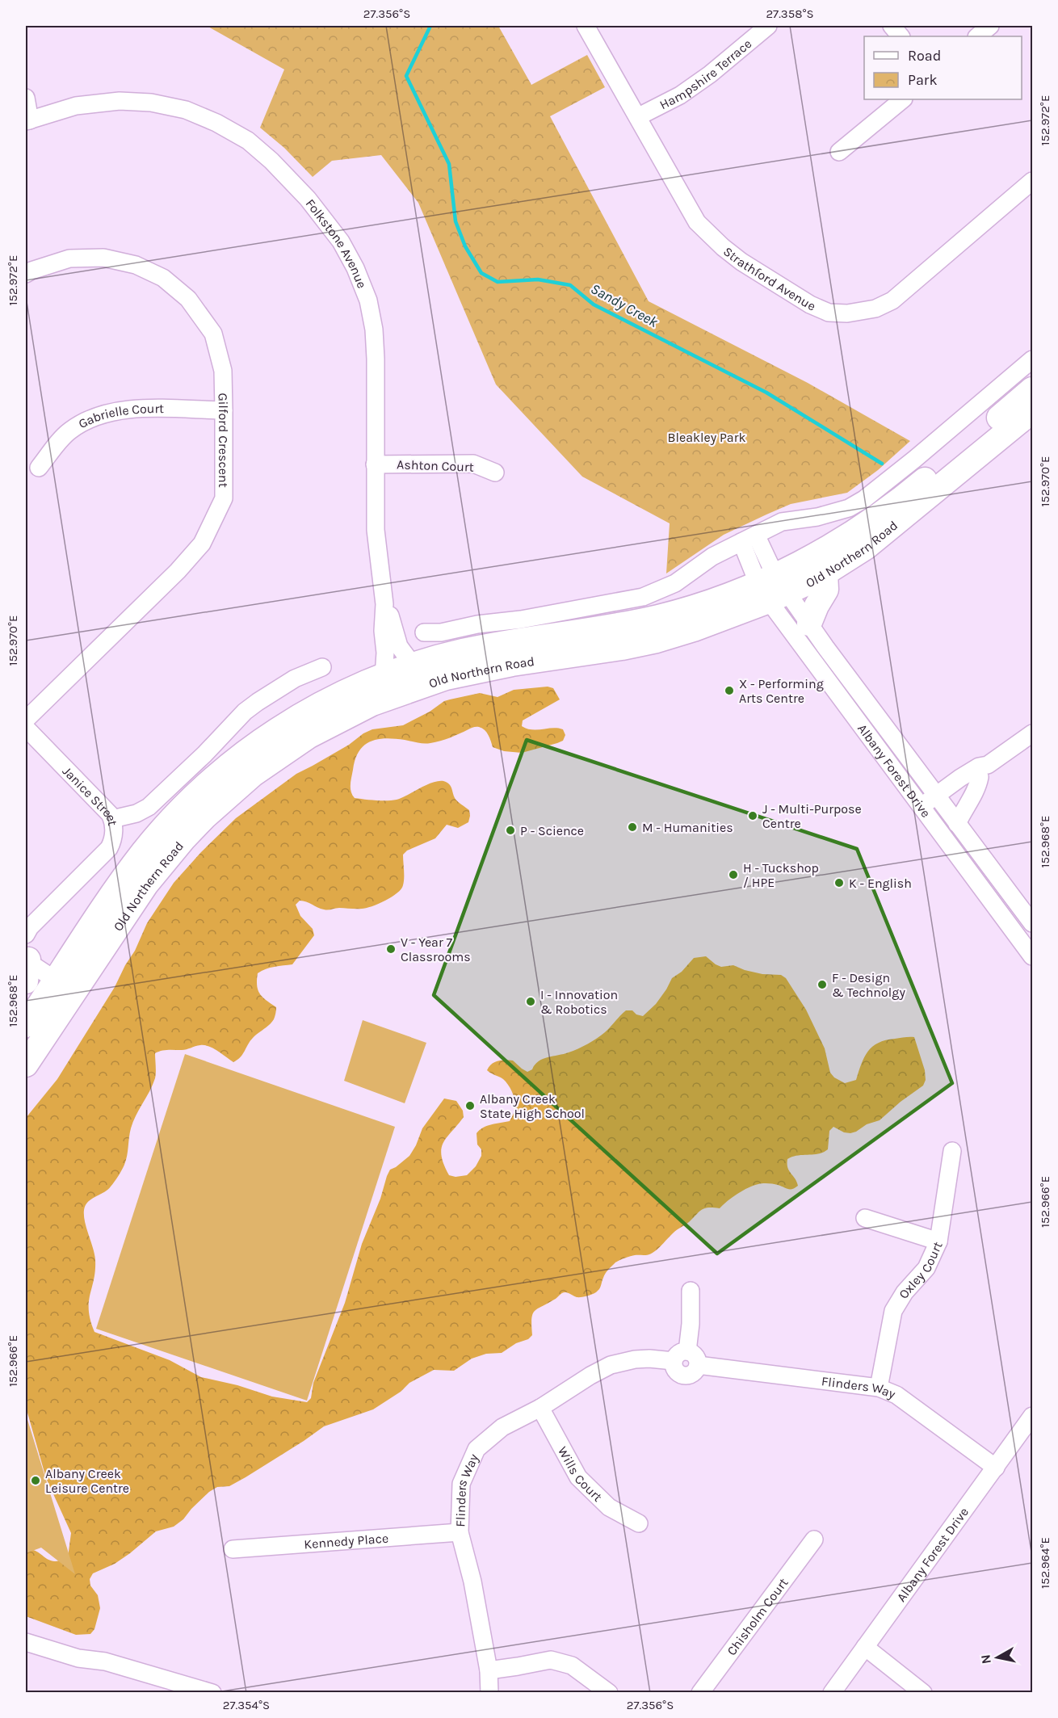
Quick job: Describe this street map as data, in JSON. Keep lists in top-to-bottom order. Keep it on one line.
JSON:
{"streets":{"highway":["Old Northern Road"],"street":["Hampshire Terrace","Folkstone Avenue","Strathford Avenue","Gabrielle Court","Gilford Crescent","Ashton Court","Albany Forest Drive","Janice Street","Oxley Court","Flinders Way","Wills Court","Kennedy Place","Chisholm Court"]},"crossings":[["Hampshire Terrace","Strathford Avenue"],["Folkstone Avenue","Ashton Court"],["Folkstone Avenue","Old Northern Road"],["Gabrielle Court","Gilford Crescent"],["Old Northern Road","Albany Forest Drive"],["Albany Forest Drive","Flinders Way"],["Oxley Court","Flinders Way"],["Flinders Way","Wills Court"],["Flinders Way","Kennedy Place"]],"water":["Sandy Creek"],"parks":["Bleakley Park"],"places":["X - Performing Arts Centre","J - Multi-Purpose Centre","M - Humanities","P - Science","H - Tuckshop / HPE","K - English","V - Year 7 Classrooms","F - Design & Technolgy","I - Innovation & Robotics","Albany Creek State High School","Albany Creek Leisure Centre"],"legend":["Road","Park"],"north":"left","coordinates":["27.356°S","27.358°S","152.972°E","152.970°E","152.968°E","152.966°E","152.964°E","27.354°S"]}
